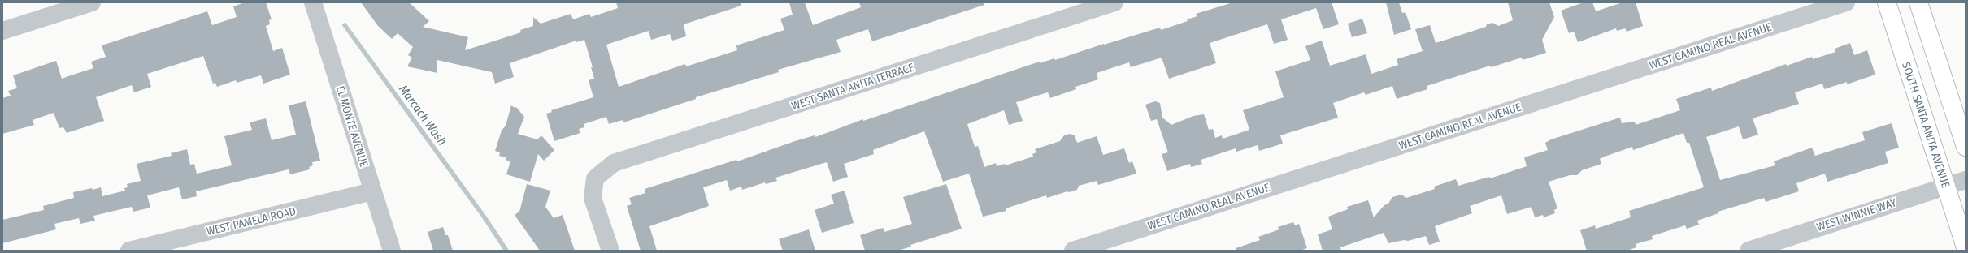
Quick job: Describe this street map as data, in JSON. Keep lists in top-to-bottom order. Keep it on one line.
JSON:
{"streets":{"main road":["SOUTH SANTA ANITA AVENUE"],"street":["WEST CAMINO REAL AVENUE","WEST SANTA ANITA TERRACE","EL MONTE AVENUE","WEST WINNIE WAY","WEST PAMELA ROAD"]},"crossings":[["SOUTH SANTA ANITA AVENUE","WEST WINNIE WAY"],["EL MONTE AVENUE","WEST PAMELA ROAD"]],"water":["Marcach Wash"]}
